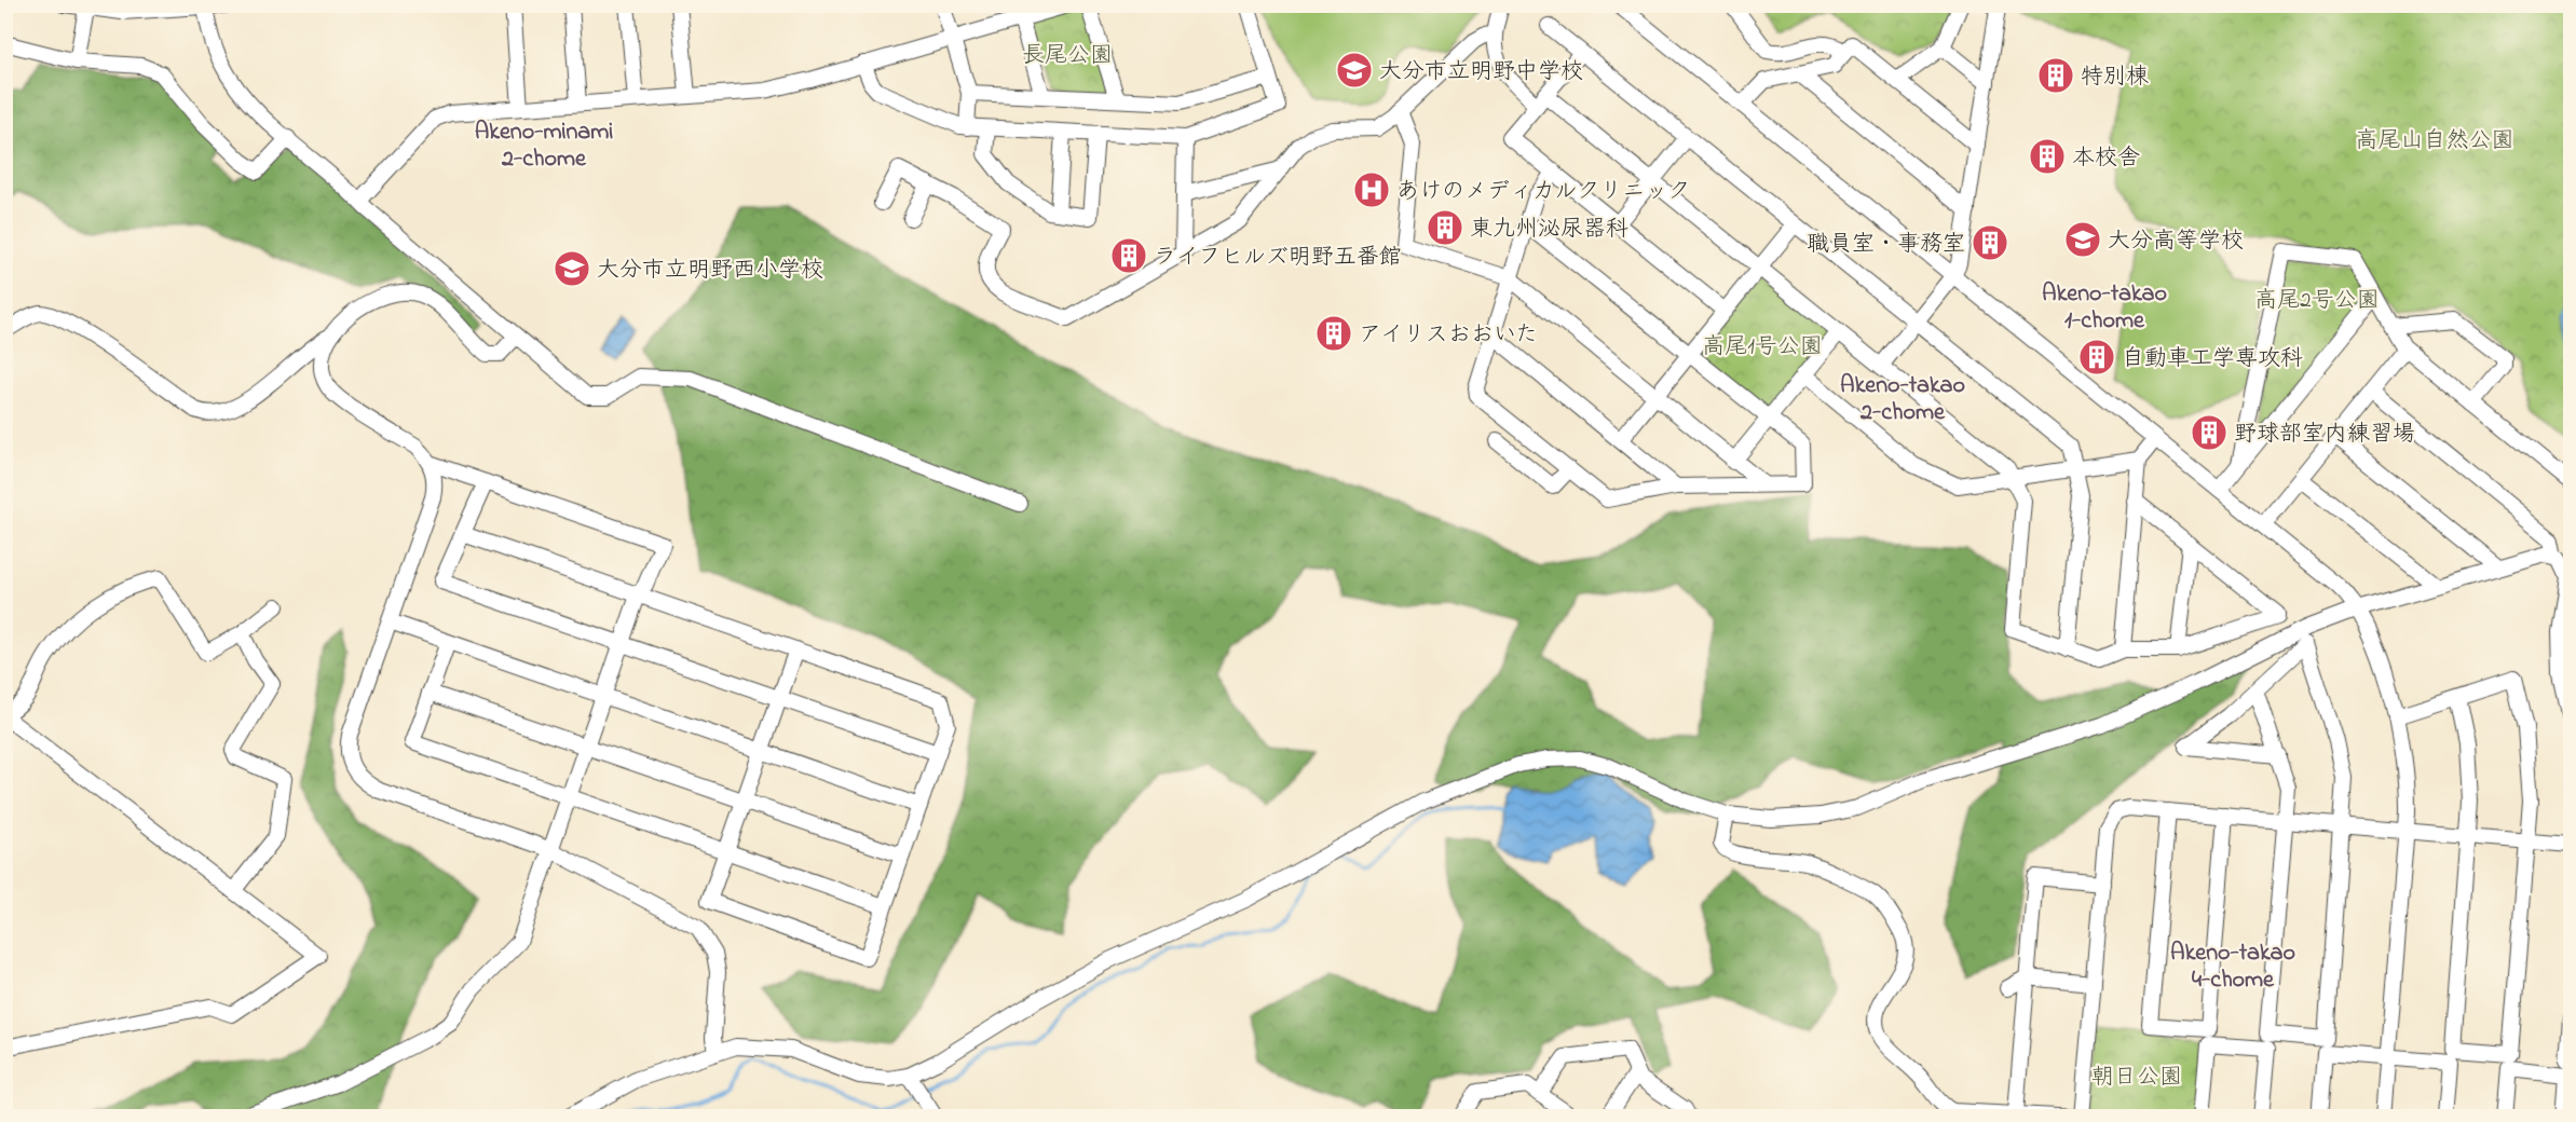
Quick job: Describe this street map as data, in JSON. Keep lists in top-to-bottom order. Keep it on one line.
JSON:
{"districts":["Akeno-minami 2-chome","Akeno-takao 1-chome","Akeno-takao 2-chome","Akeno-takao 4-chome"],"parks":["長尾公園","高尾山自然公園","高尾2号公園","高尾1号公園","朝日公園"],"places":{"school or university":["大分市立明野中学校","大分高等学校","大分市立明野西小学校"],"building":["特別棟","本校舎","東九州泌尿器科","職員室・事務室","ライフヒルズ明野五番館","アイリスおおいた","自動車工学専攻科","野球部室内練習場"],"hospital":["あけのメディカルクリニック"]}}
